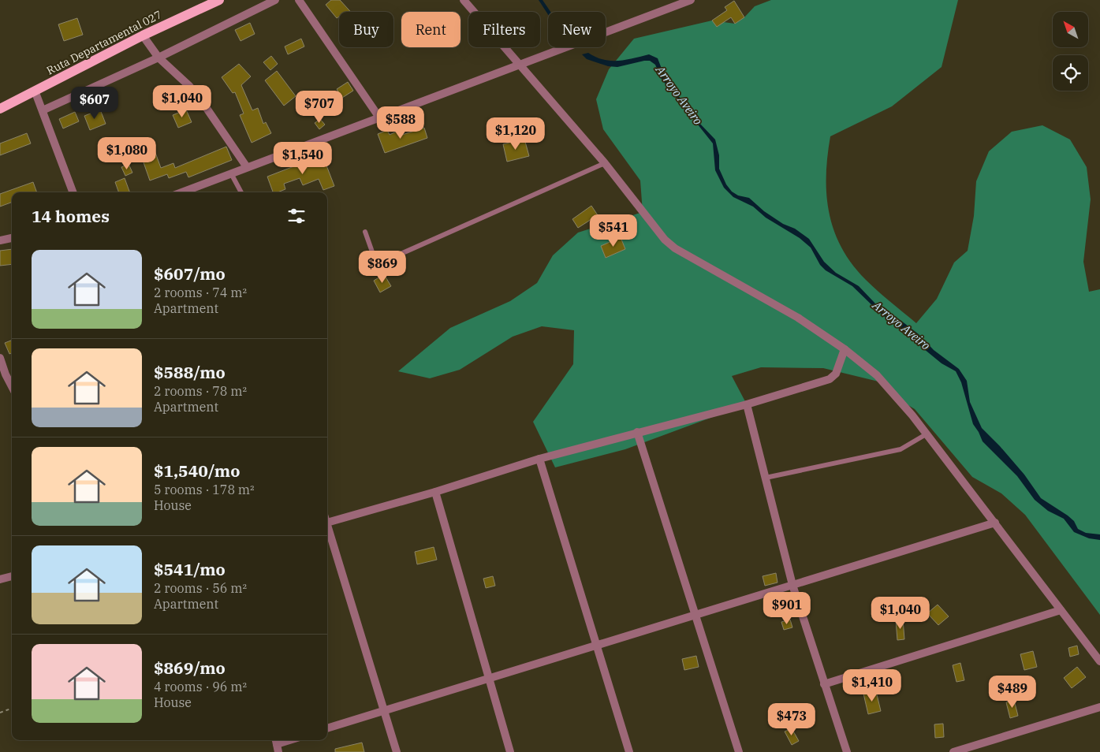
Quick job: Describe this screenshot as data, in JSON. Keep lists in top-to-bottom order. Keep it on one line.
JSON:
{"streets":{"main road":["Ruta Departamental 027"]},"water":["Arroyo Aveiro"],"north":"top left","page":{"chip":["Buy","Rent","Filters","New"],"price":["$1,040","$607","$707","$588","$1,120","$1,080","$1,540","$541","$869","$901","$1,040","$1,410","$489","$473"],"heading":"14 homes","list":[{"name":"$607/mo","note":"2 rooms · 74 m² · Apartment"},{"name":"$588/mo","note":"2 rooms · 78 m² · Apartment"},{"name":"$1,540/mo","note":"5 rooms · 178 m² · House"},{"name":"$541/mo","note":"2 rooms · 56 m² · Apartment"},{"name":"$869/mo","note":"4 rooms · 96 m² · House"}]}}
